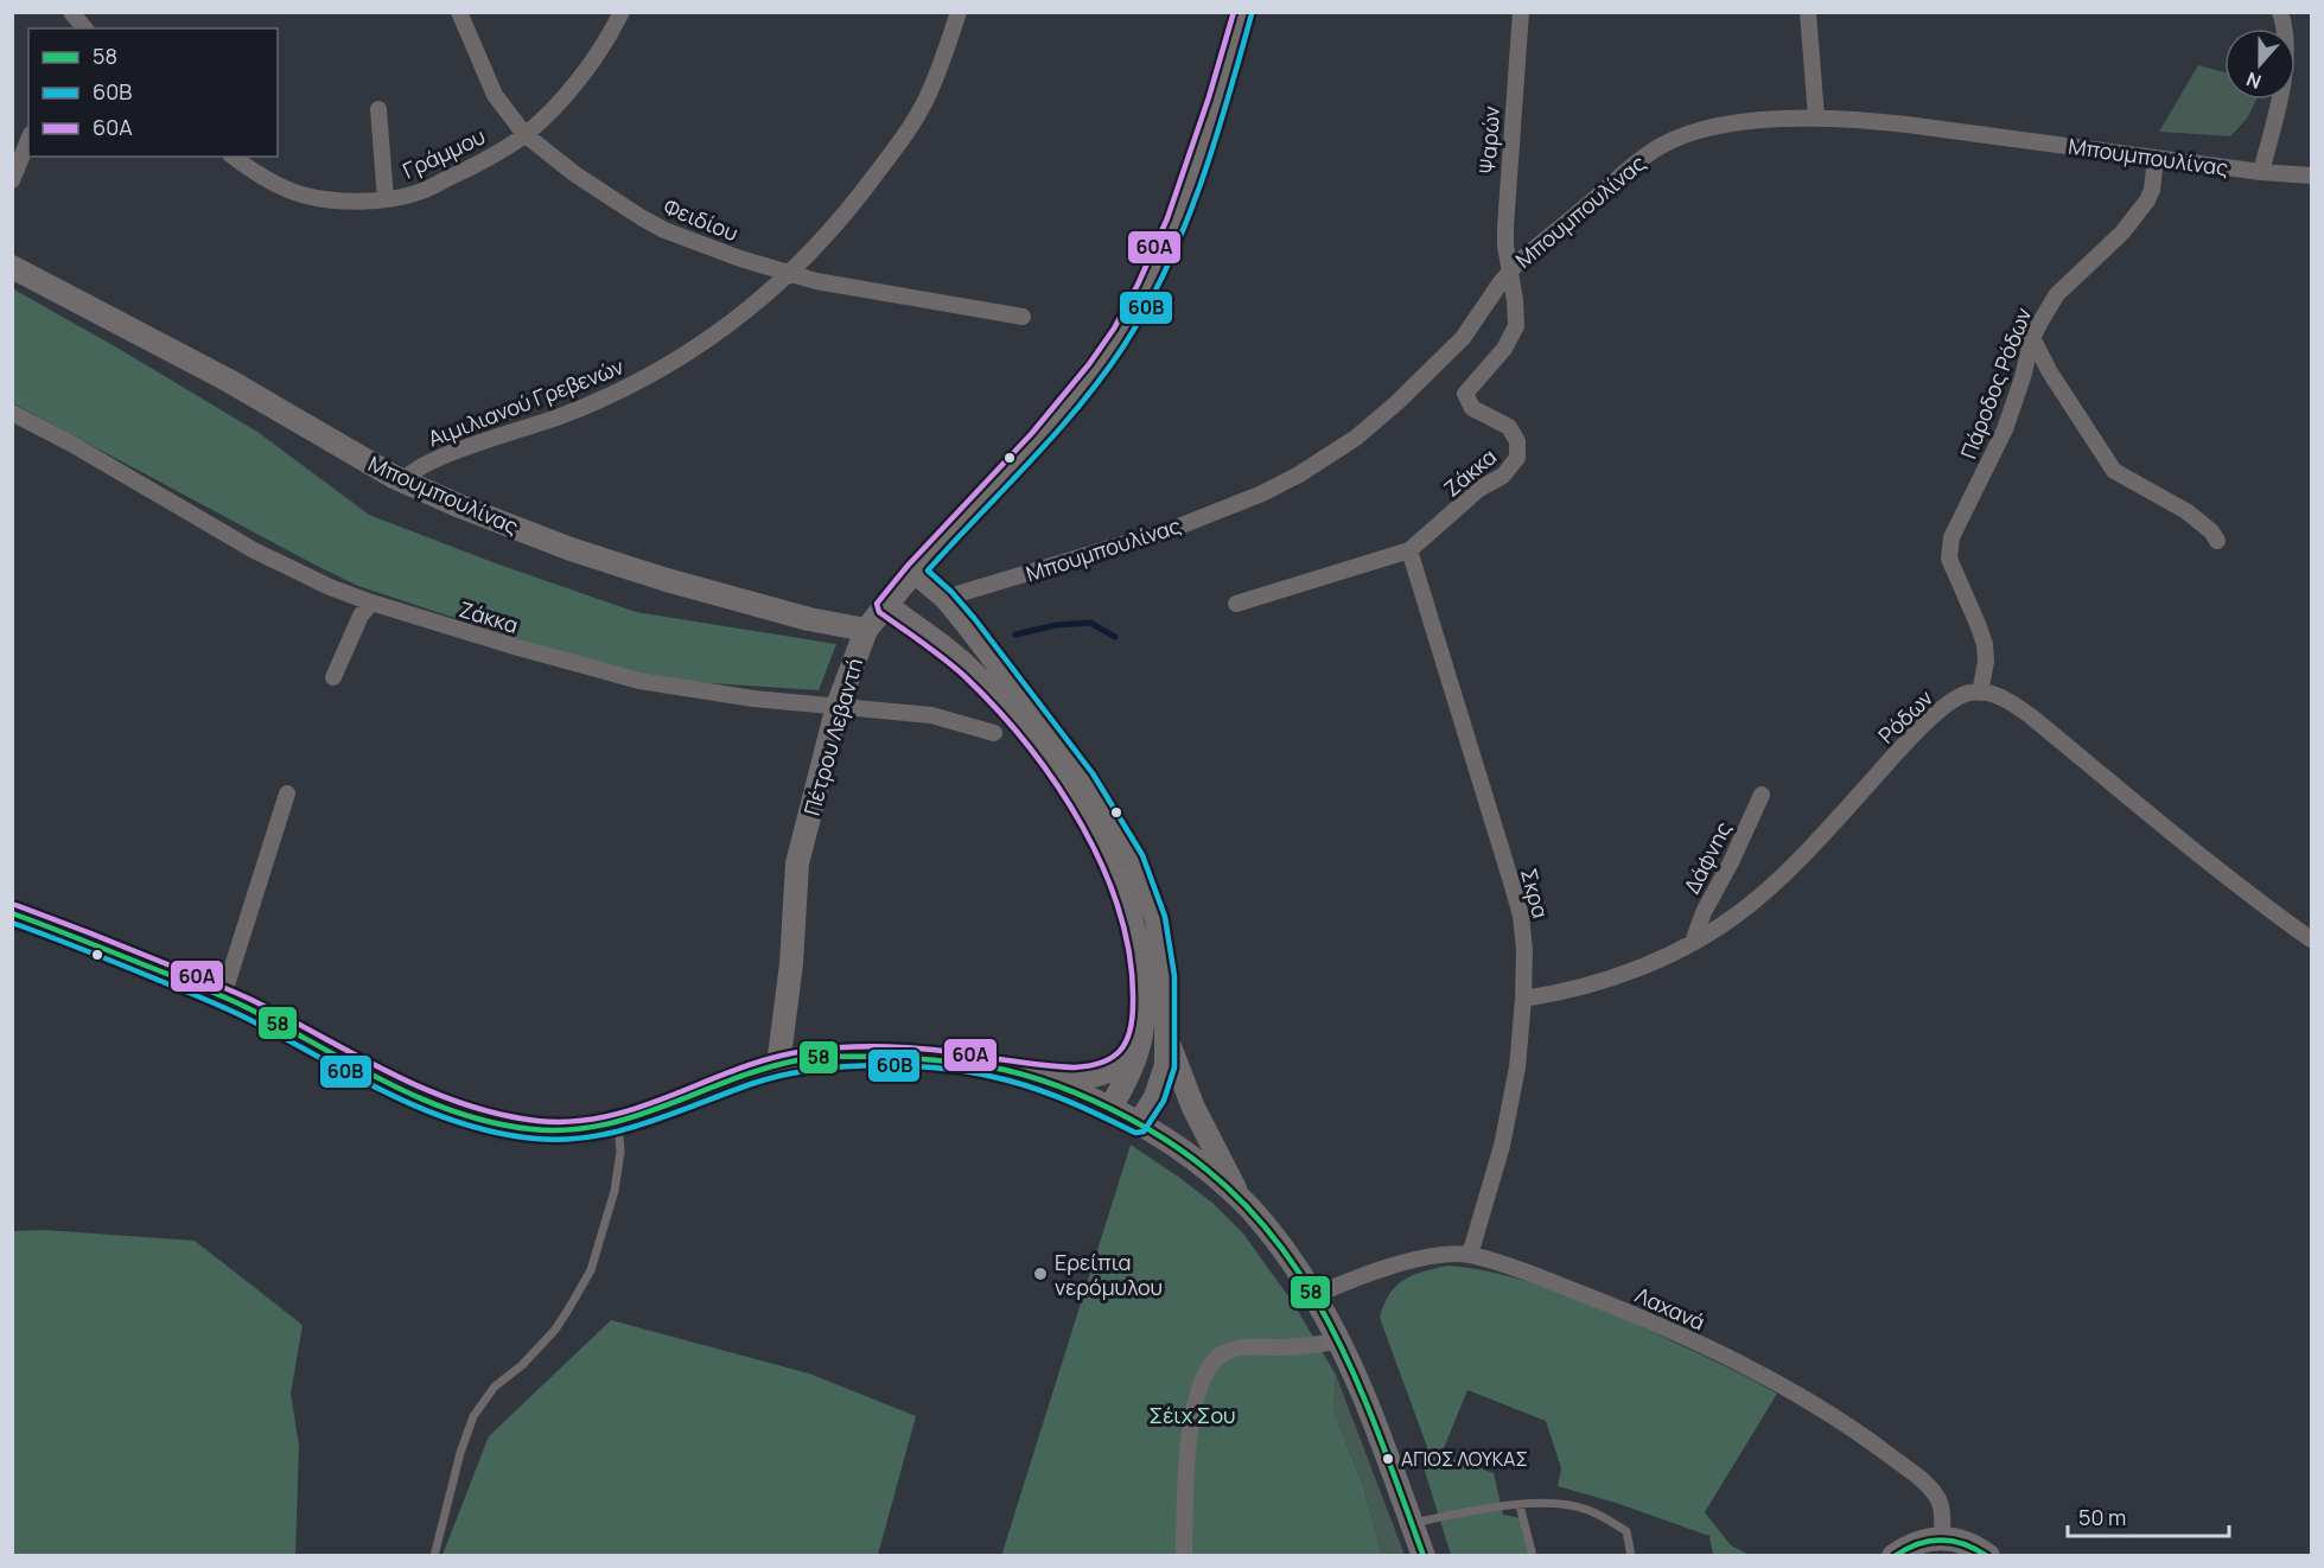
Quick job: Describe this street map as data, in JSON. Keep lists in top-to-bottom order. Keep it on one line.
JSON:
{"streets":{"street":["Ψαρών","Γράμμου","Μπουμπουλίνας","Φειδίου","Πάροδος Ρόδων","Αιμιλιανού Γρεβενών","Ζάκκα","Ρόδων","Πέτρου Λεβαντή","Δάφνης","Σκρα","Λαχανά"]},"crossings":[["Ψαρών","Μπουμπουλίνας"],["Ψαρών","Ζάκκα"],["Γράμμου","Φειδίου"],["Μπουμπουλίνας","Πάροδος Ρόδων"],["Μπουμπουλίνας","Αιμιλιανού Γρεβενών"],["Μπουμπουλίνας","Ζάκκα"],["Μπουμπουλίνας","Πέτρου Λεβαντή"],["Φειδίου","Αιμιλιανού Γρεβενών"],["Πάροδος Ρόδων","Ρόδων"],["Ζάκκα","Πέτρου Λεβαντή"],["Ζάκκα","Σκρα"],["Ρόδων","Δάφνης"],["Ρόδων","Σκρα"],["Σκρα","Λαχανά"]],"parks":["Σέιχ Σου"],"places":["Ερείπια νερόμυλου","ΑΓΙΟΣ ΛΟΥΚΑΣ"],"lines":["transit line 60Α","transit line 60Β","transit line 58"],"legend":["58","60Β","60Α"],"scale_bar":"50 m","north":"bottom"}
